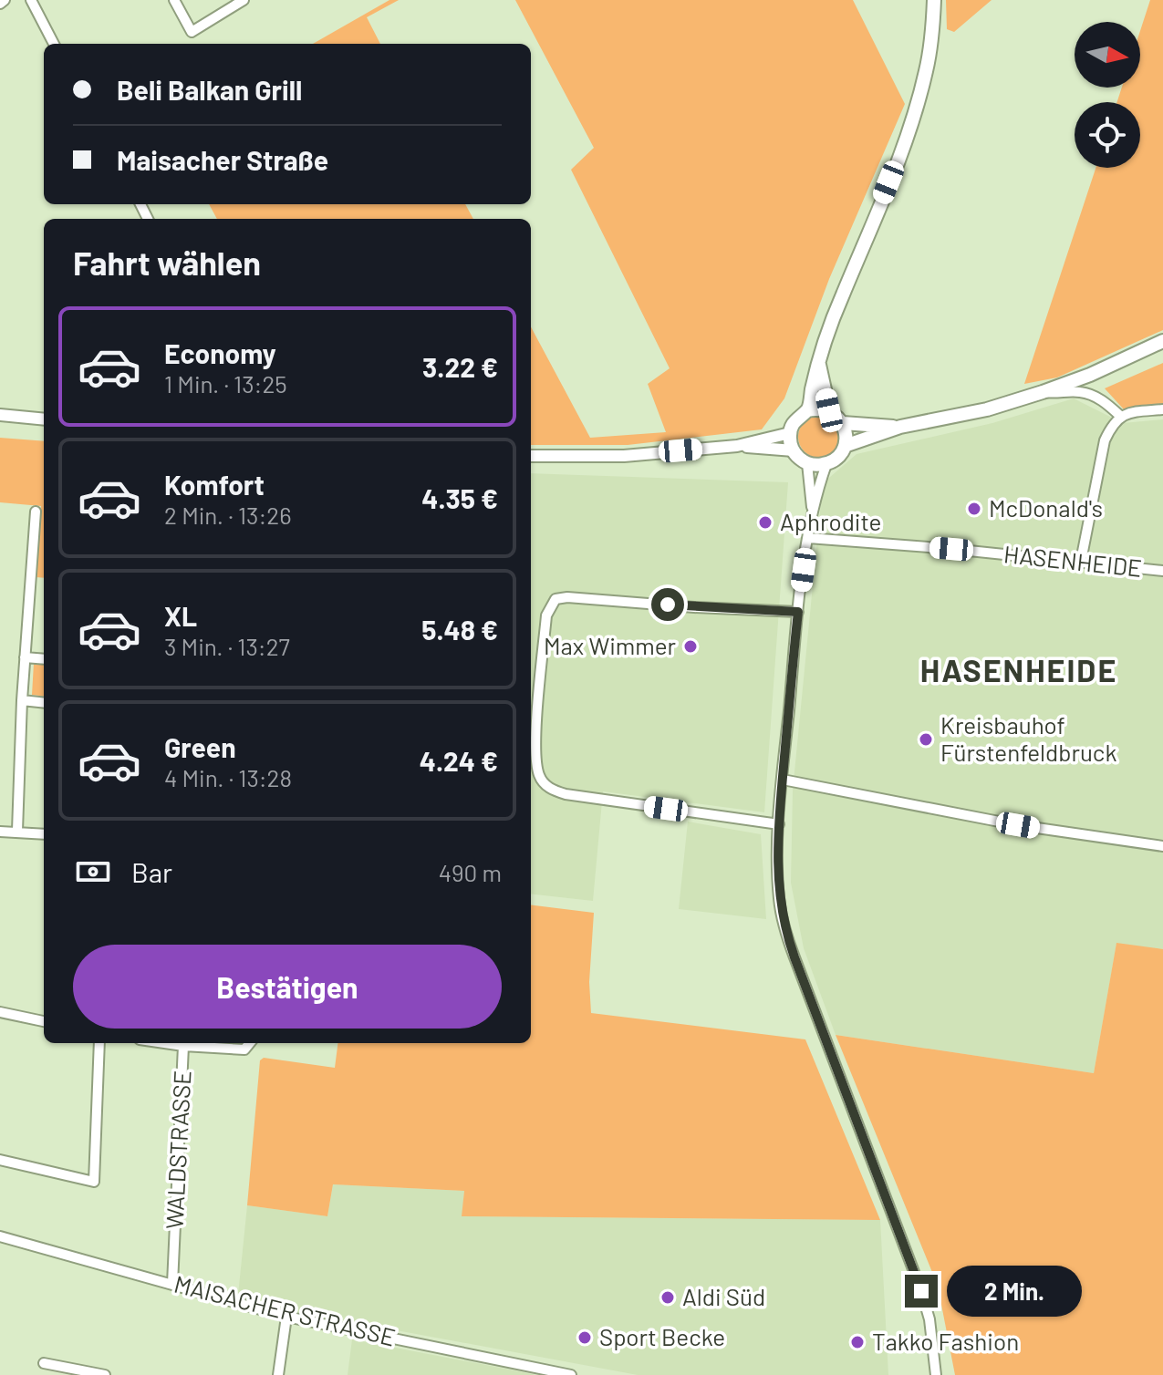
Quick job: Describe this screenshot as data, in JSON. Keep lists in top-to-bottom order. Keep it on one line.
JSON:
{"streets":{"street":["HASENHEIDE","WALDSTRASSE","MAISACHER STRASSE"]},"crossings":[["WALDSTRASSE","MAISACHER STRASSE"]],"districts":["HASENHEIDE"],"places":["McDonald's","Aphrodite","Max Wimmer","Kreisbauhof Fürstenfeldbruck","Aldi Süd","Sport Becke","Takko Fashion"],"north":"right","page":{"banner":["Beli Balkan Grill","Maisacher Straße"],"heading":"Fahrt wählen","list":[{"name":"Economy","note":"1 Min. · 13:25","value":"3.22 €"},{"name":"Komfort","note":"2 Min. · 13:26","value":"4.35 €"},{"name":"XL","note":"3 Min. · 13:27","value":"5.48 €"},{"name":"Green","note":"4 Min. · 13:28","value":"4.24 €"}],"pay":["Bar","490 m"],"buttons":"Bestätigen","bubble":"2 Min."}}
